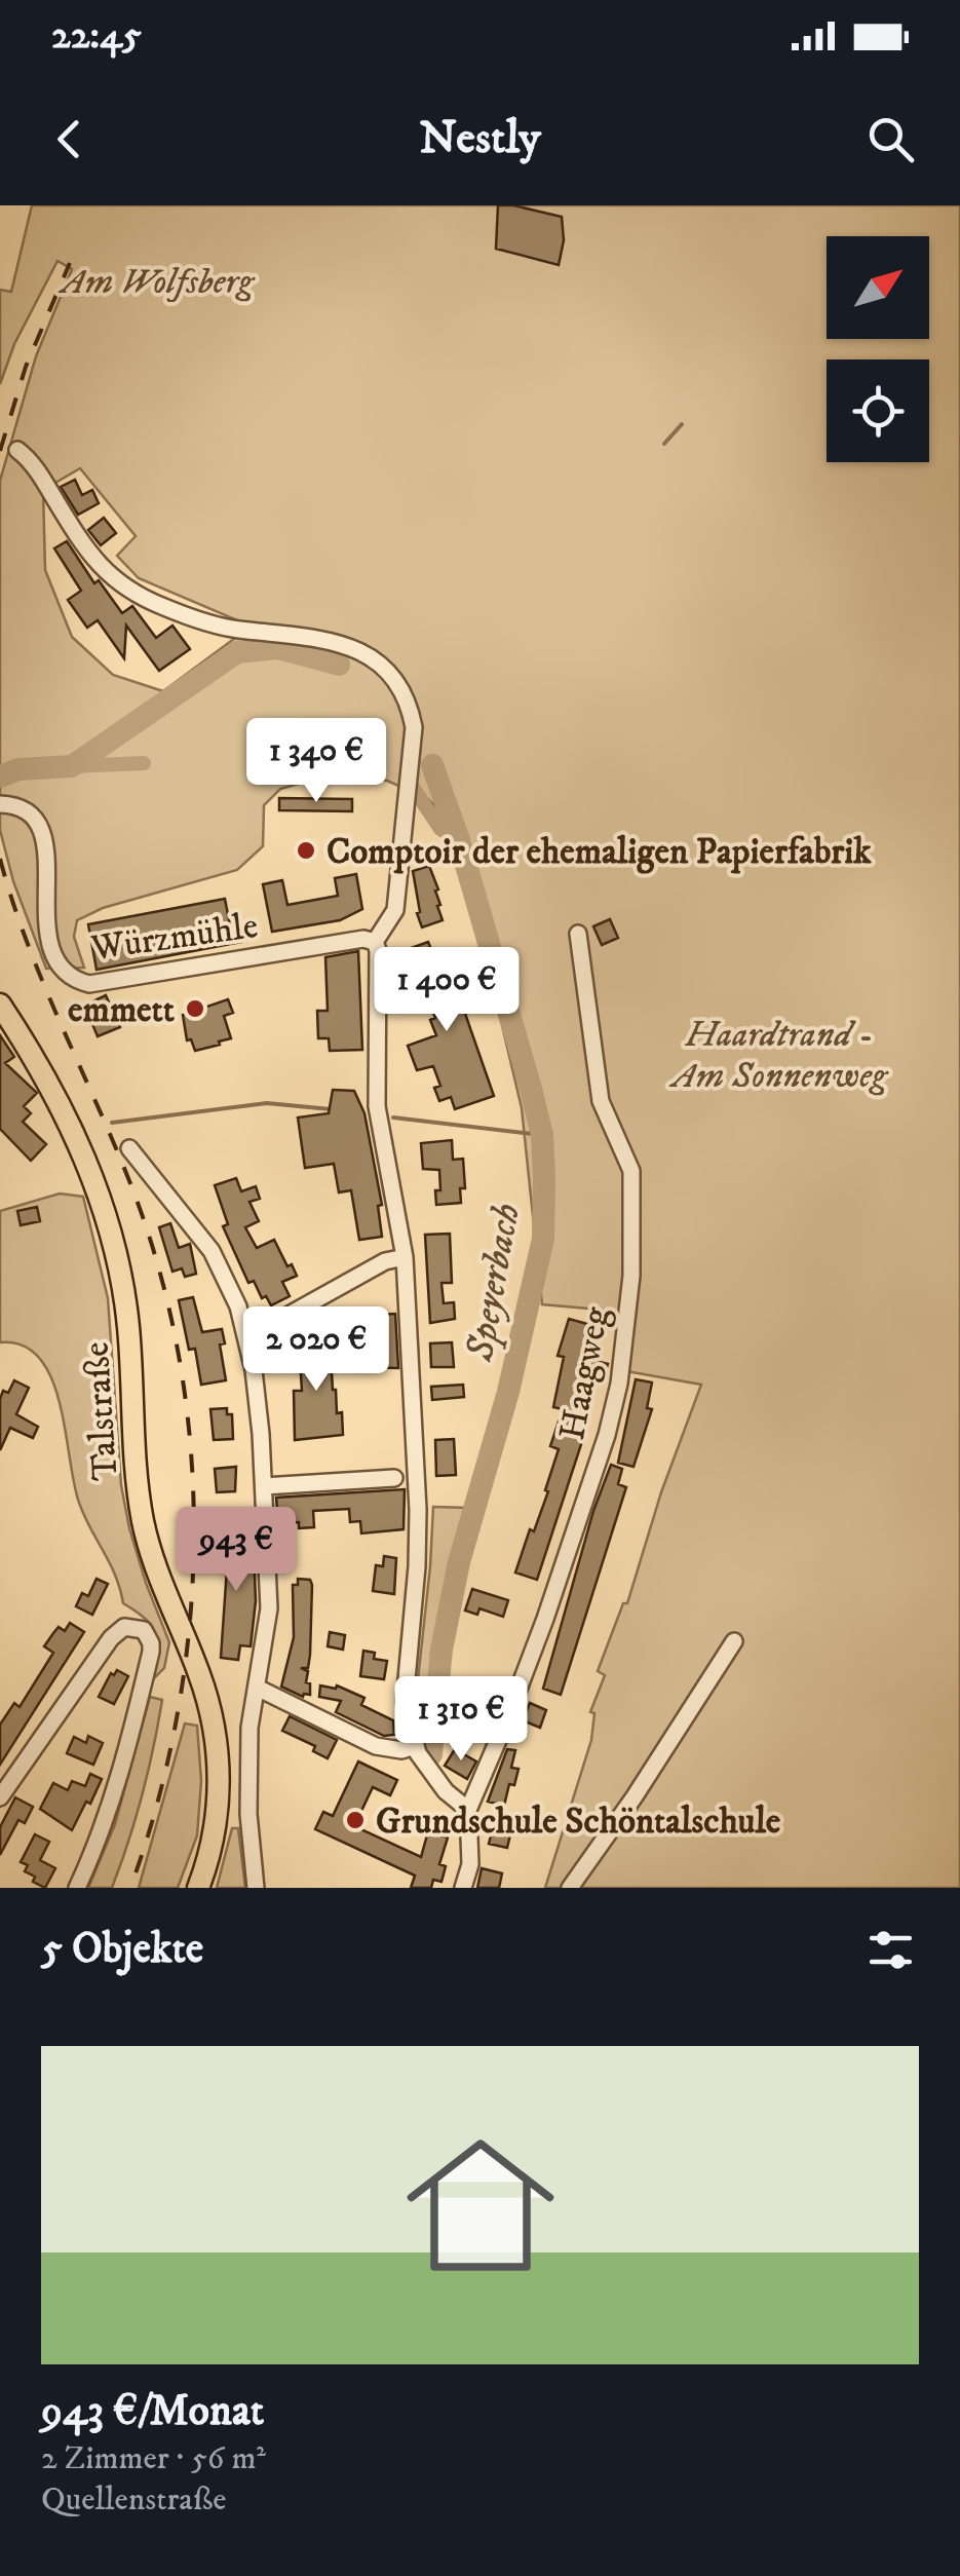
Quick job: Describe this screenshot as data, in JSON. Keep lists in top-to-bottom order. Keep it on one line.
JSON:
{"streets":{"main road":["Talstraße"],"street":["Würzmühle","Haagweg"]},"water":["Speyerbach"],"parks":["Am Wolfsberg","Haardtrand - Am Sonnenweg"],"places":["Comptoir der ehemaligen Papierfabrik","emmett","Grundschule Schöntalschule"],"north":"top right","page":{"status":"22:45","header":"Nestly","price":["1 340 €","1 400 €","2 020 €","943 €","1 310 €"],"heading":"5 Objekte","list":[{"name":"943 €/Monat","note":"2 Zimmer · 56 m² · Quellenstraße"}]}}
